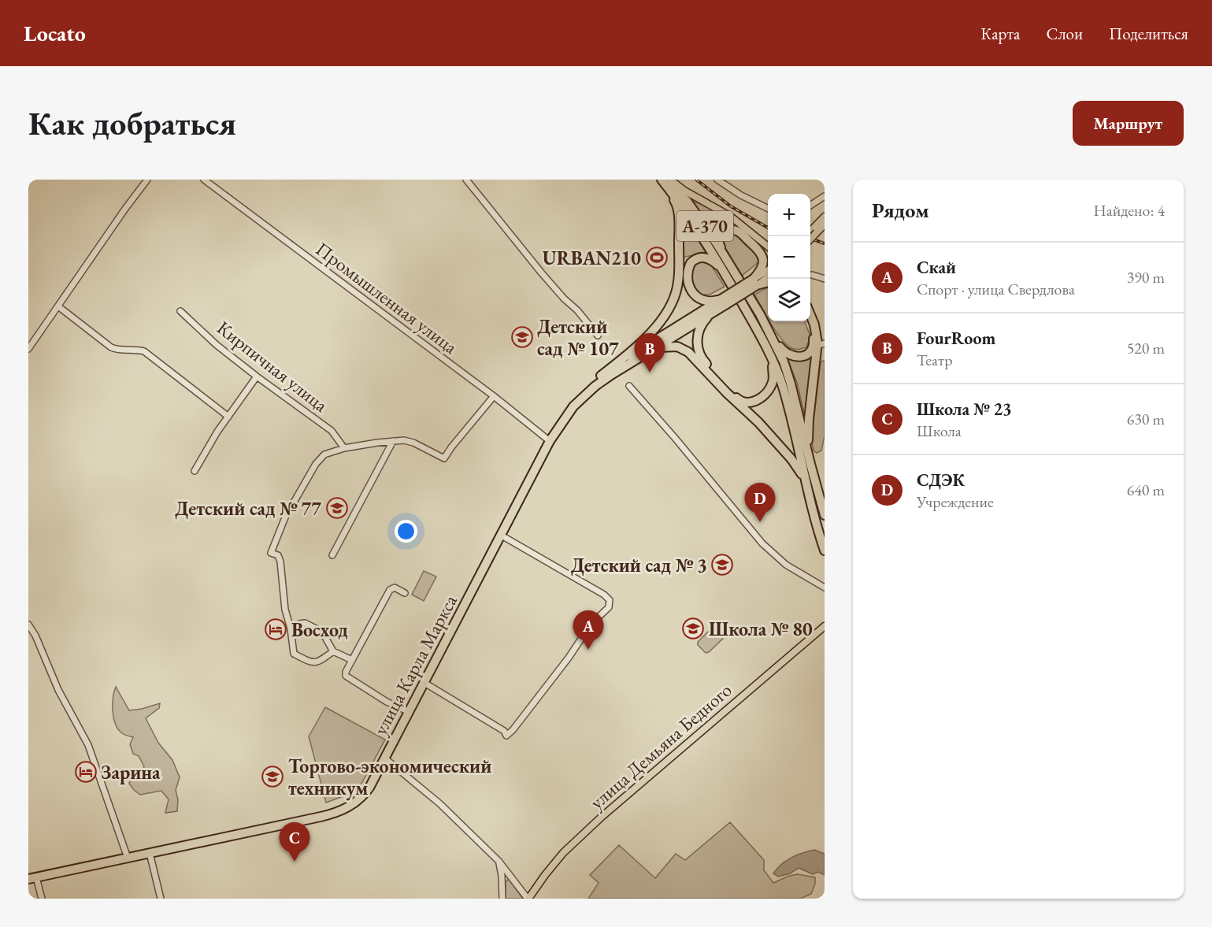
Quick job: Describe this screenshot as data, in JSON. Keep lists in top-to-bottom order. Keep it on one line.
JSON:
{"streets":{"highway":["А-370","улица Карла Маркса"],"main road":["улица Демьяна Бедного"],"street":["Промышленная улица","Кирпичная улица"]},"crossings":[["Промышленная улица","улица Карла Маркса"]],"places":{"sports":["URBAN210"],"school or university":["Детский сад № 107","Детский сад № 77","Детский сад № 3","Школа № 80","Торгово-экономический техникум"],"hotel":["Восход","Зарина"]},"page":{"header":"Locato","nav":["Карта","Слои","Поделиться"],"buttons":"Маршрут","title":"Как добраться","heading":["Рядом","Найдено: 4"],"map_buttons":["+","−"],"list":[{"mark":"A","name":"Скай","note":"Спорт · улица Свердлова","value":"390 m"},{"mark":"B","name":"FourRoom","note":"Театр","value":"520 m"},{"mark":"C","name":"Школа № 23","note":"Школа","value":"630 m"},{"mark":"D","name":"СДЭК","note":"Учреждение","value":"640 m"}],"pins":["B","D","A","C"]}}
